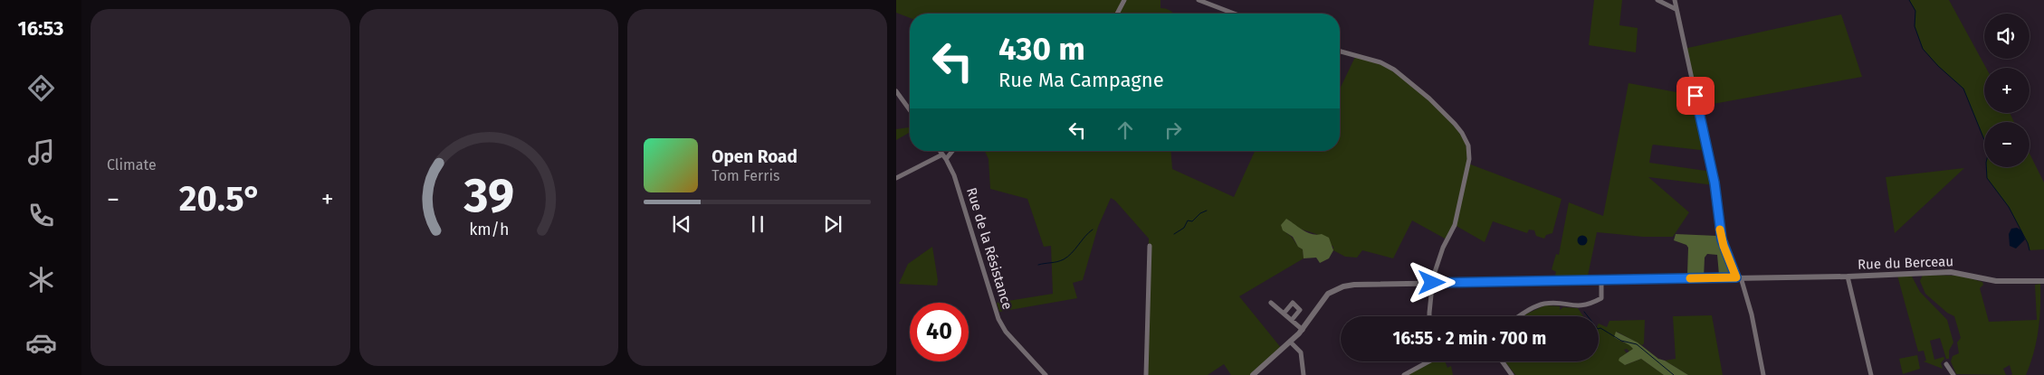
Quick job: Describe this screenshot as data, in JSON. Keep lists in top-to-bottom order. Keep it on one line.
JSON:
{"streets":{"street":["Rue de la Résistance","Rue du Berceau"]},"page":{"tabs":"16:53","tile":"Climate","map_buttons":["+","−"],"turn":["430 m","Rue Ma Campagne"],"song":["Open Road","Tom Ferris"],"heat":["−","20.5°","+"],"limit":"40","trip":"16:55 · 2 min · 700 m","gauge":["39","km/h"]}}
